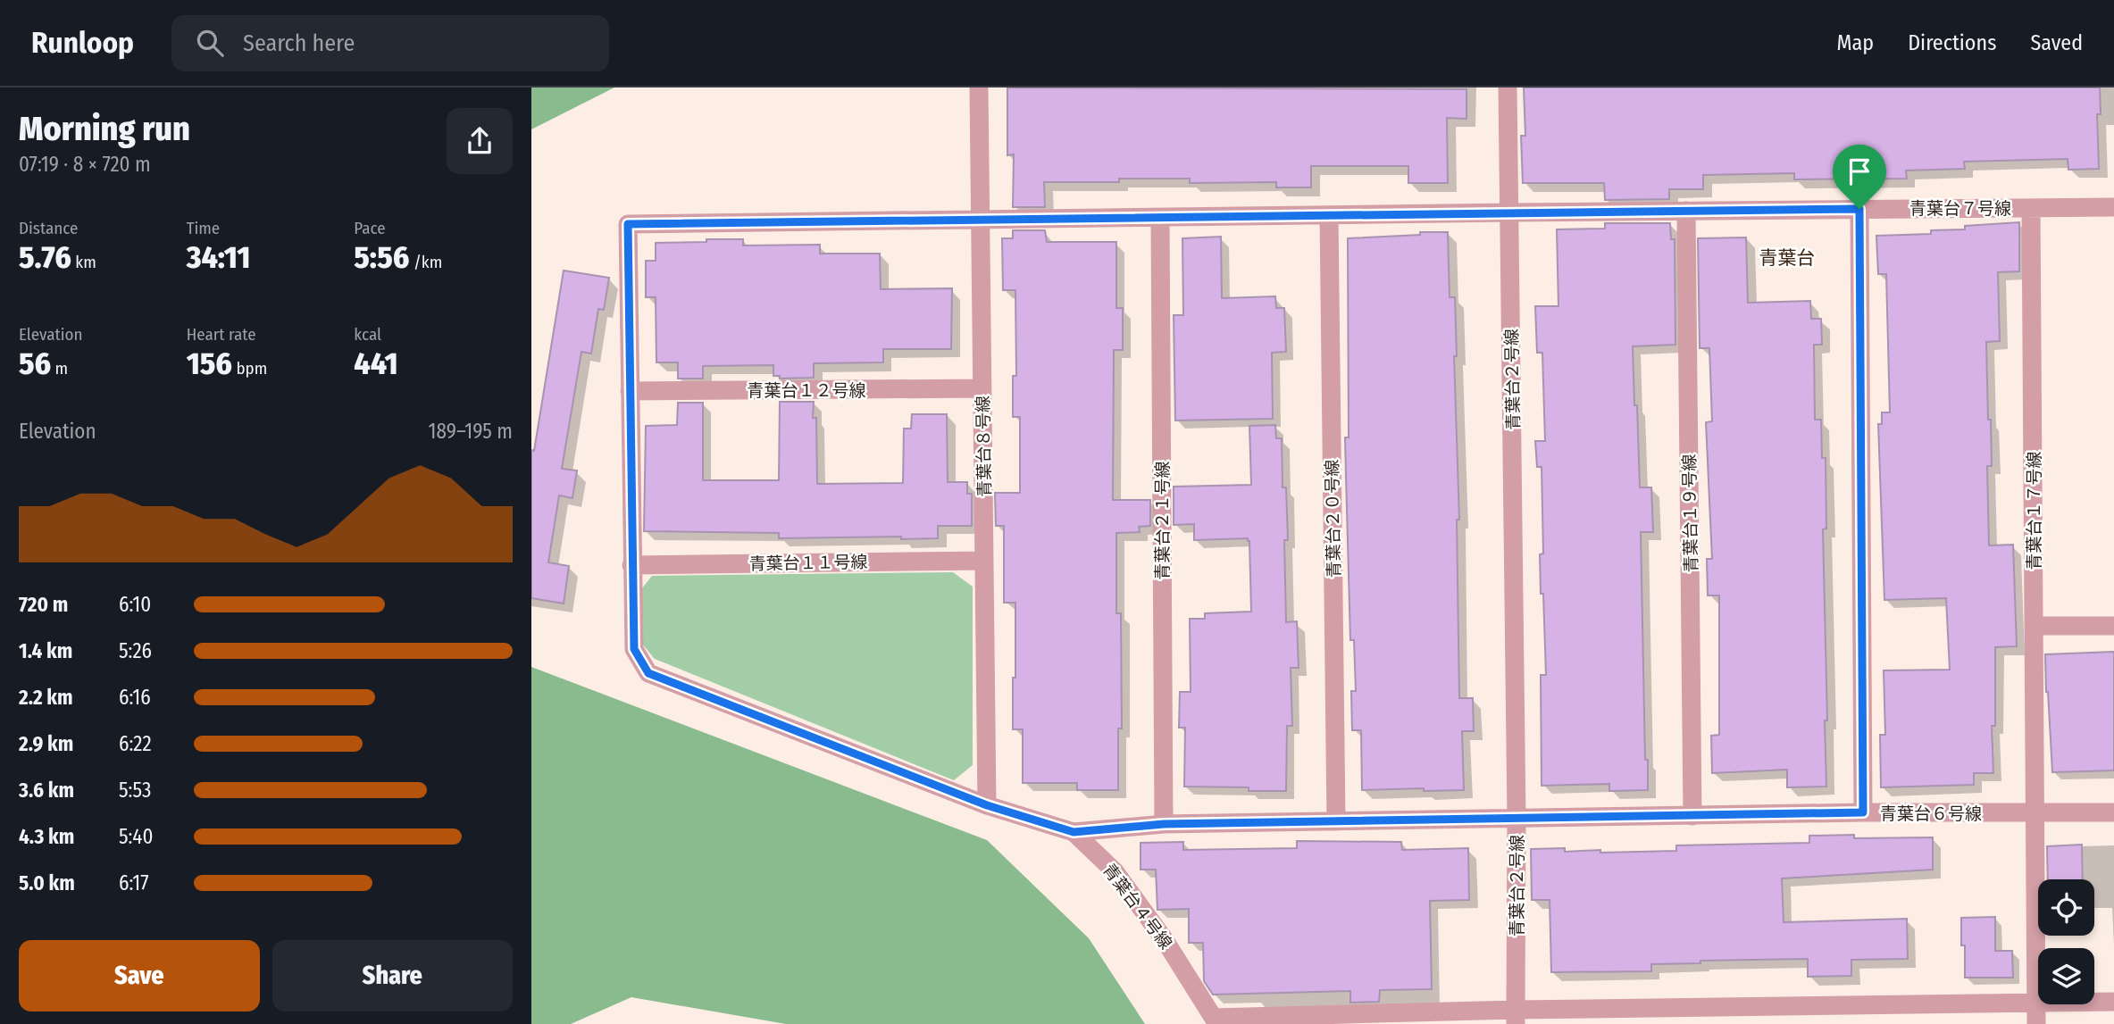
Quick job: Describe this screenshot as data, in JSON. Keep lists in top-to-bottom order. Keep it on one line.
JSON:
{"streets":{"street":["青葉台７号線","青葉台２号線","青葉台１２号線","青葉台８号線","青葉台１７号線","青葉台１９号線","青葉台２０号線","青葉台２１号線","青葉台１１号線","青葉台６号線","青葉台４号線"]},"crossings":[["青葉台７号線","青葉台２号線"],["青葉台７号線","青葉台８号線"],["青葉台７号線","青葉台１７号線"],["青葉台７号線","青葉台１９号線"],["青葉台７号線","青葉台２０号線"],["青葉台７号線","青葉台２１号線"],["青葉台７号線","青葉台４号線"],["青葉台２号線","青葉台６号線"],["青葉台１２号線","青葉台８号線"],["青葉台１２号線","青葉台４号線"],["青葉台８号線","青葉台１１号線"],["青葉台８号線","青葉台４号線"],["青葉台１７号線","青葉台６号線"],["青葉台１９号線","青葉台６号線"],["青葉台２０号線","青葉台６号線"],["青葉台２１号線","青葉台６号線"],["青葉台１１号線","青葉台４号線"],["青葉台６号線","青葉台４号線"]],"districts":["青葉台"],"page":{"header":"Runloop","search":"Search here","nav":["Map","Directions","Saved"],"heading":["Morning run","07:19 · 8 × 720 m"],"stats":[["Distance","5.76 km"],["Time","34:11"],["Pace","5:56 /km"],["Elevation","56 m"],["Heart rate","156 bpm"],["kcal","441"]],"chart":["Elevation","189–195 m"],"list":[{"name":"720 m","note":"6:10"},{"name":"1.4 km","note":"5:26"},{"name":"2.2 km","note":"6:16"},{"name":"2.9 km","note":"6:22"},{"name":"3.6 km","note":"5:53"},{"name":"4.3 km","note":"5:40"},{"name":"5.0 km","note":"6:17"}],"buttons":["Save","Share"]}}
